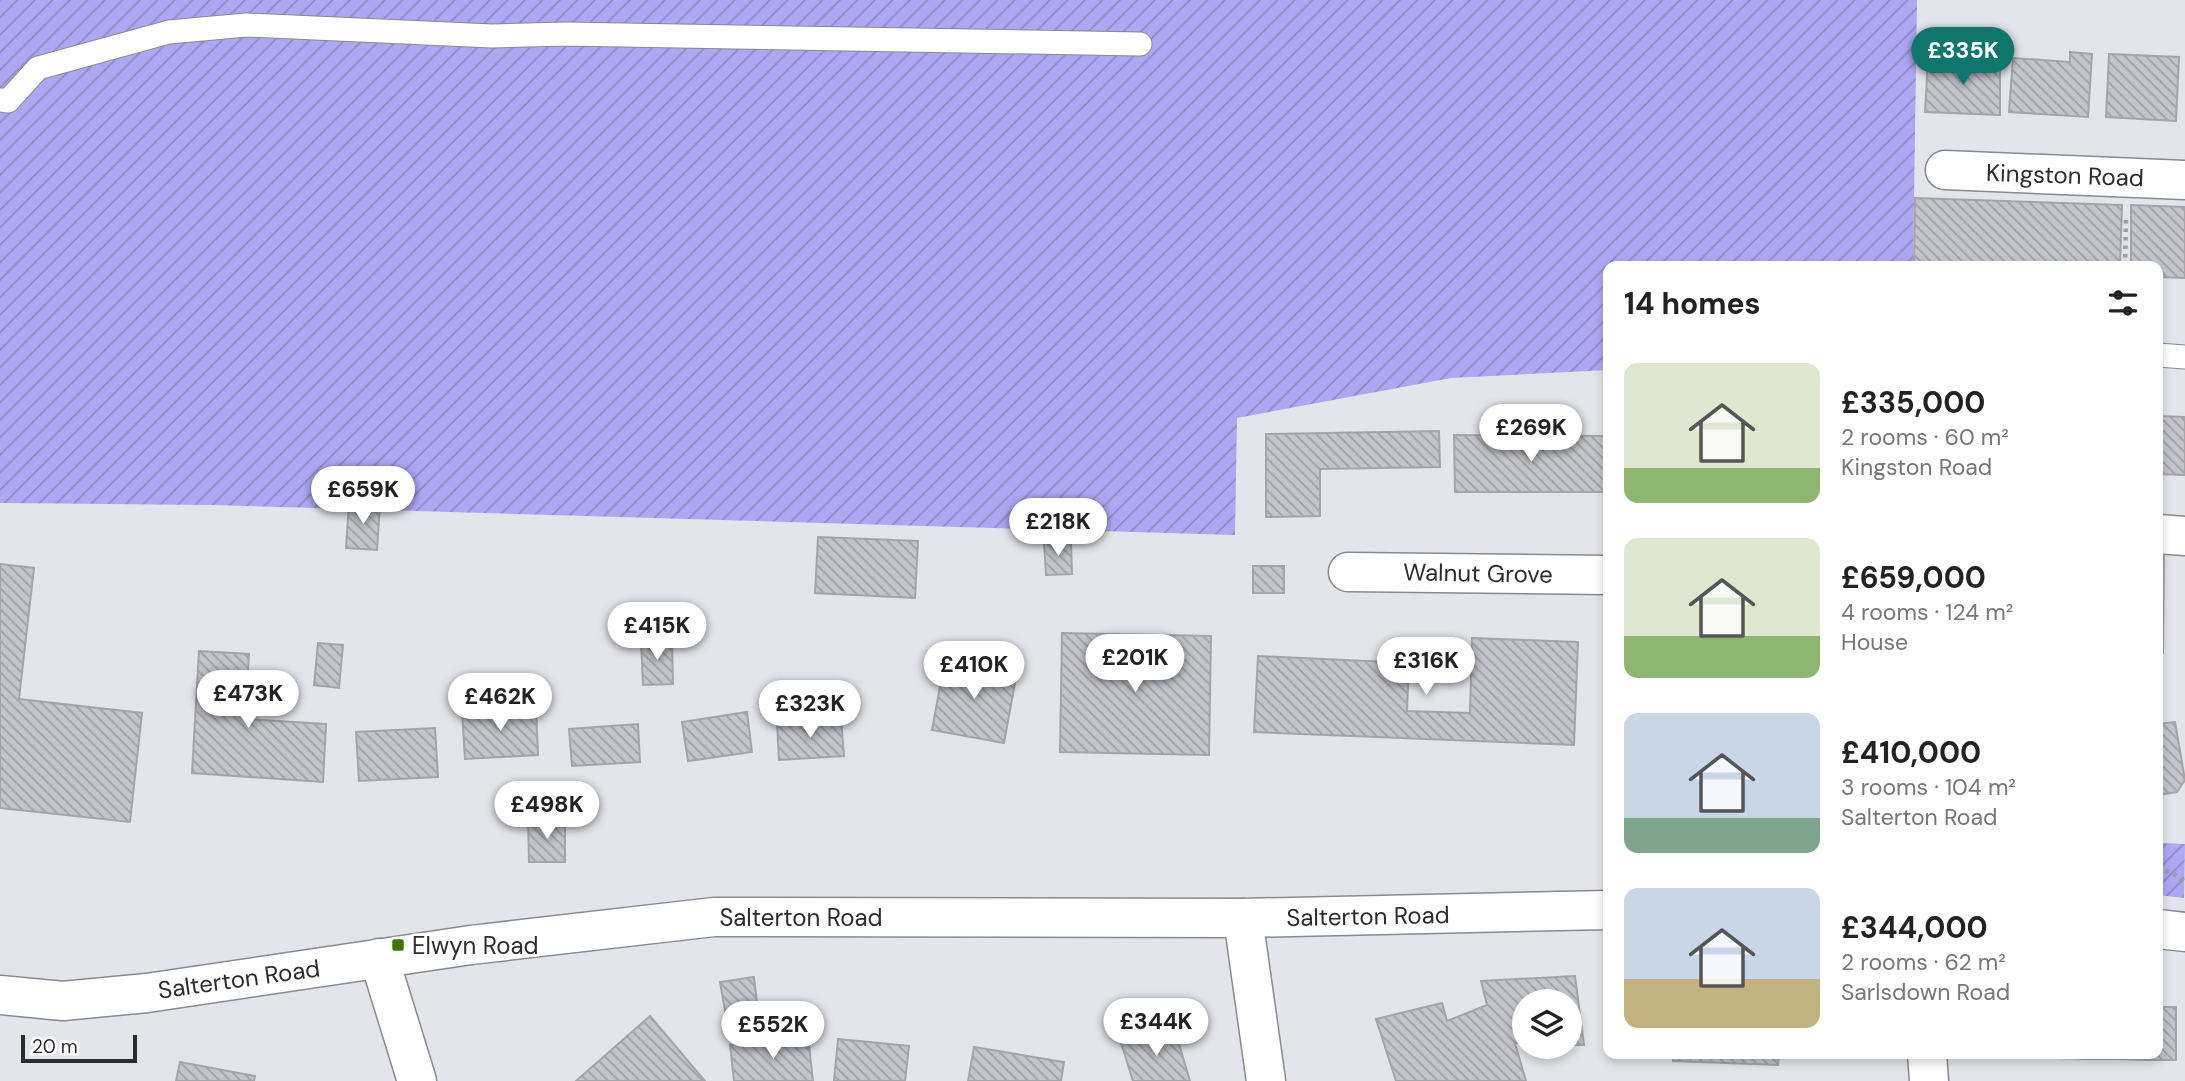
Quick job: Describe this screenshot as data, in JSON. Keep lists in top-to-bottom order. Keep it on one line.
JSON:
{"streets":{"main road":["Kingston Road","Walnut Grove","Salterton Road"]},"places":{"transit":["Elwyn Road"]},"scale_bar":"20 m","page":{"price":["£335K","£269K","£659K","£218K","£415K","£201K","£316K","£410K","£473K","£462K","£323K","£498K","£344K","£552K"],"heading":"14 homes","list":[{"name":"£335,000","note":"2 rooms · 60 m² · Kingston Road"},{"name":"£659,000","note":"4 rooms · 124 m² · House"},{"name":"£410,000","note":"3 rooms · 104 m² · Salterton Road"},{"name":"£344,000","note":"2 rooms · 62 m² · Sarlsdown Road"}],"scale":"20 m"}}
